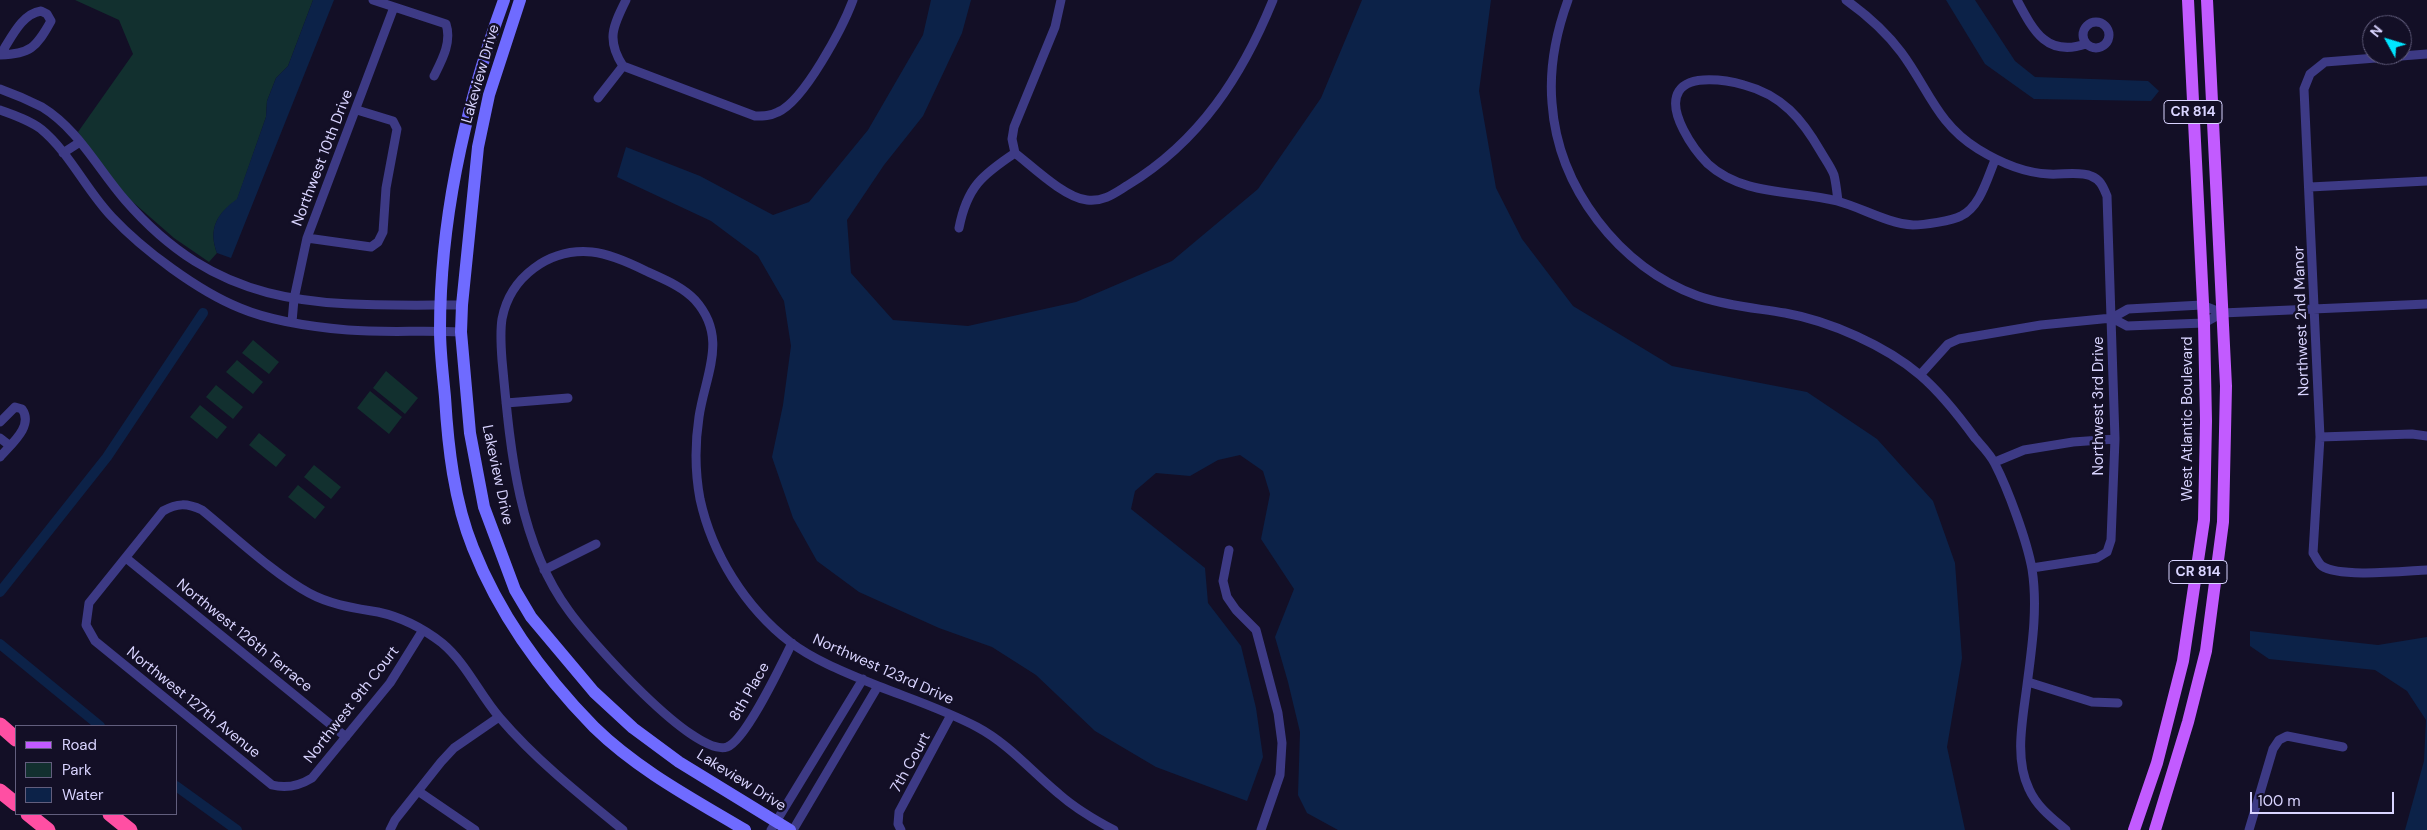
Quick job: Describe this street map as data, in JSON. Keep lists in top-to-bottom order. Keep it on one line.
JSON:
{"streets":{"main road":["CR 814","West Atlantic Boulevard"],"street":["Lakeview Drive","Northwest 10th Drive","Northwest 2nd Manor","Northwest 3rd Drive","Northwest 126th Terrace","Northwest 123rd Drive","8th Place","Northwest 127th Avenue","Northwest 9th Court","7th Court"]},"crossings":[["Northwest 126th Terrace","Northwest 127th Avenue"],["Northwest 126th Terrace","Northwest 9th Court"],["Northwest 123rd Drive","8th Place"],["Northwest 123rd Drive","7th Court"],["Northwest 127th Avenue","Northwest 9th Court"]],"legend":["Road","Park","Water"],"scale_bar":"100 m","north":"top left"}
